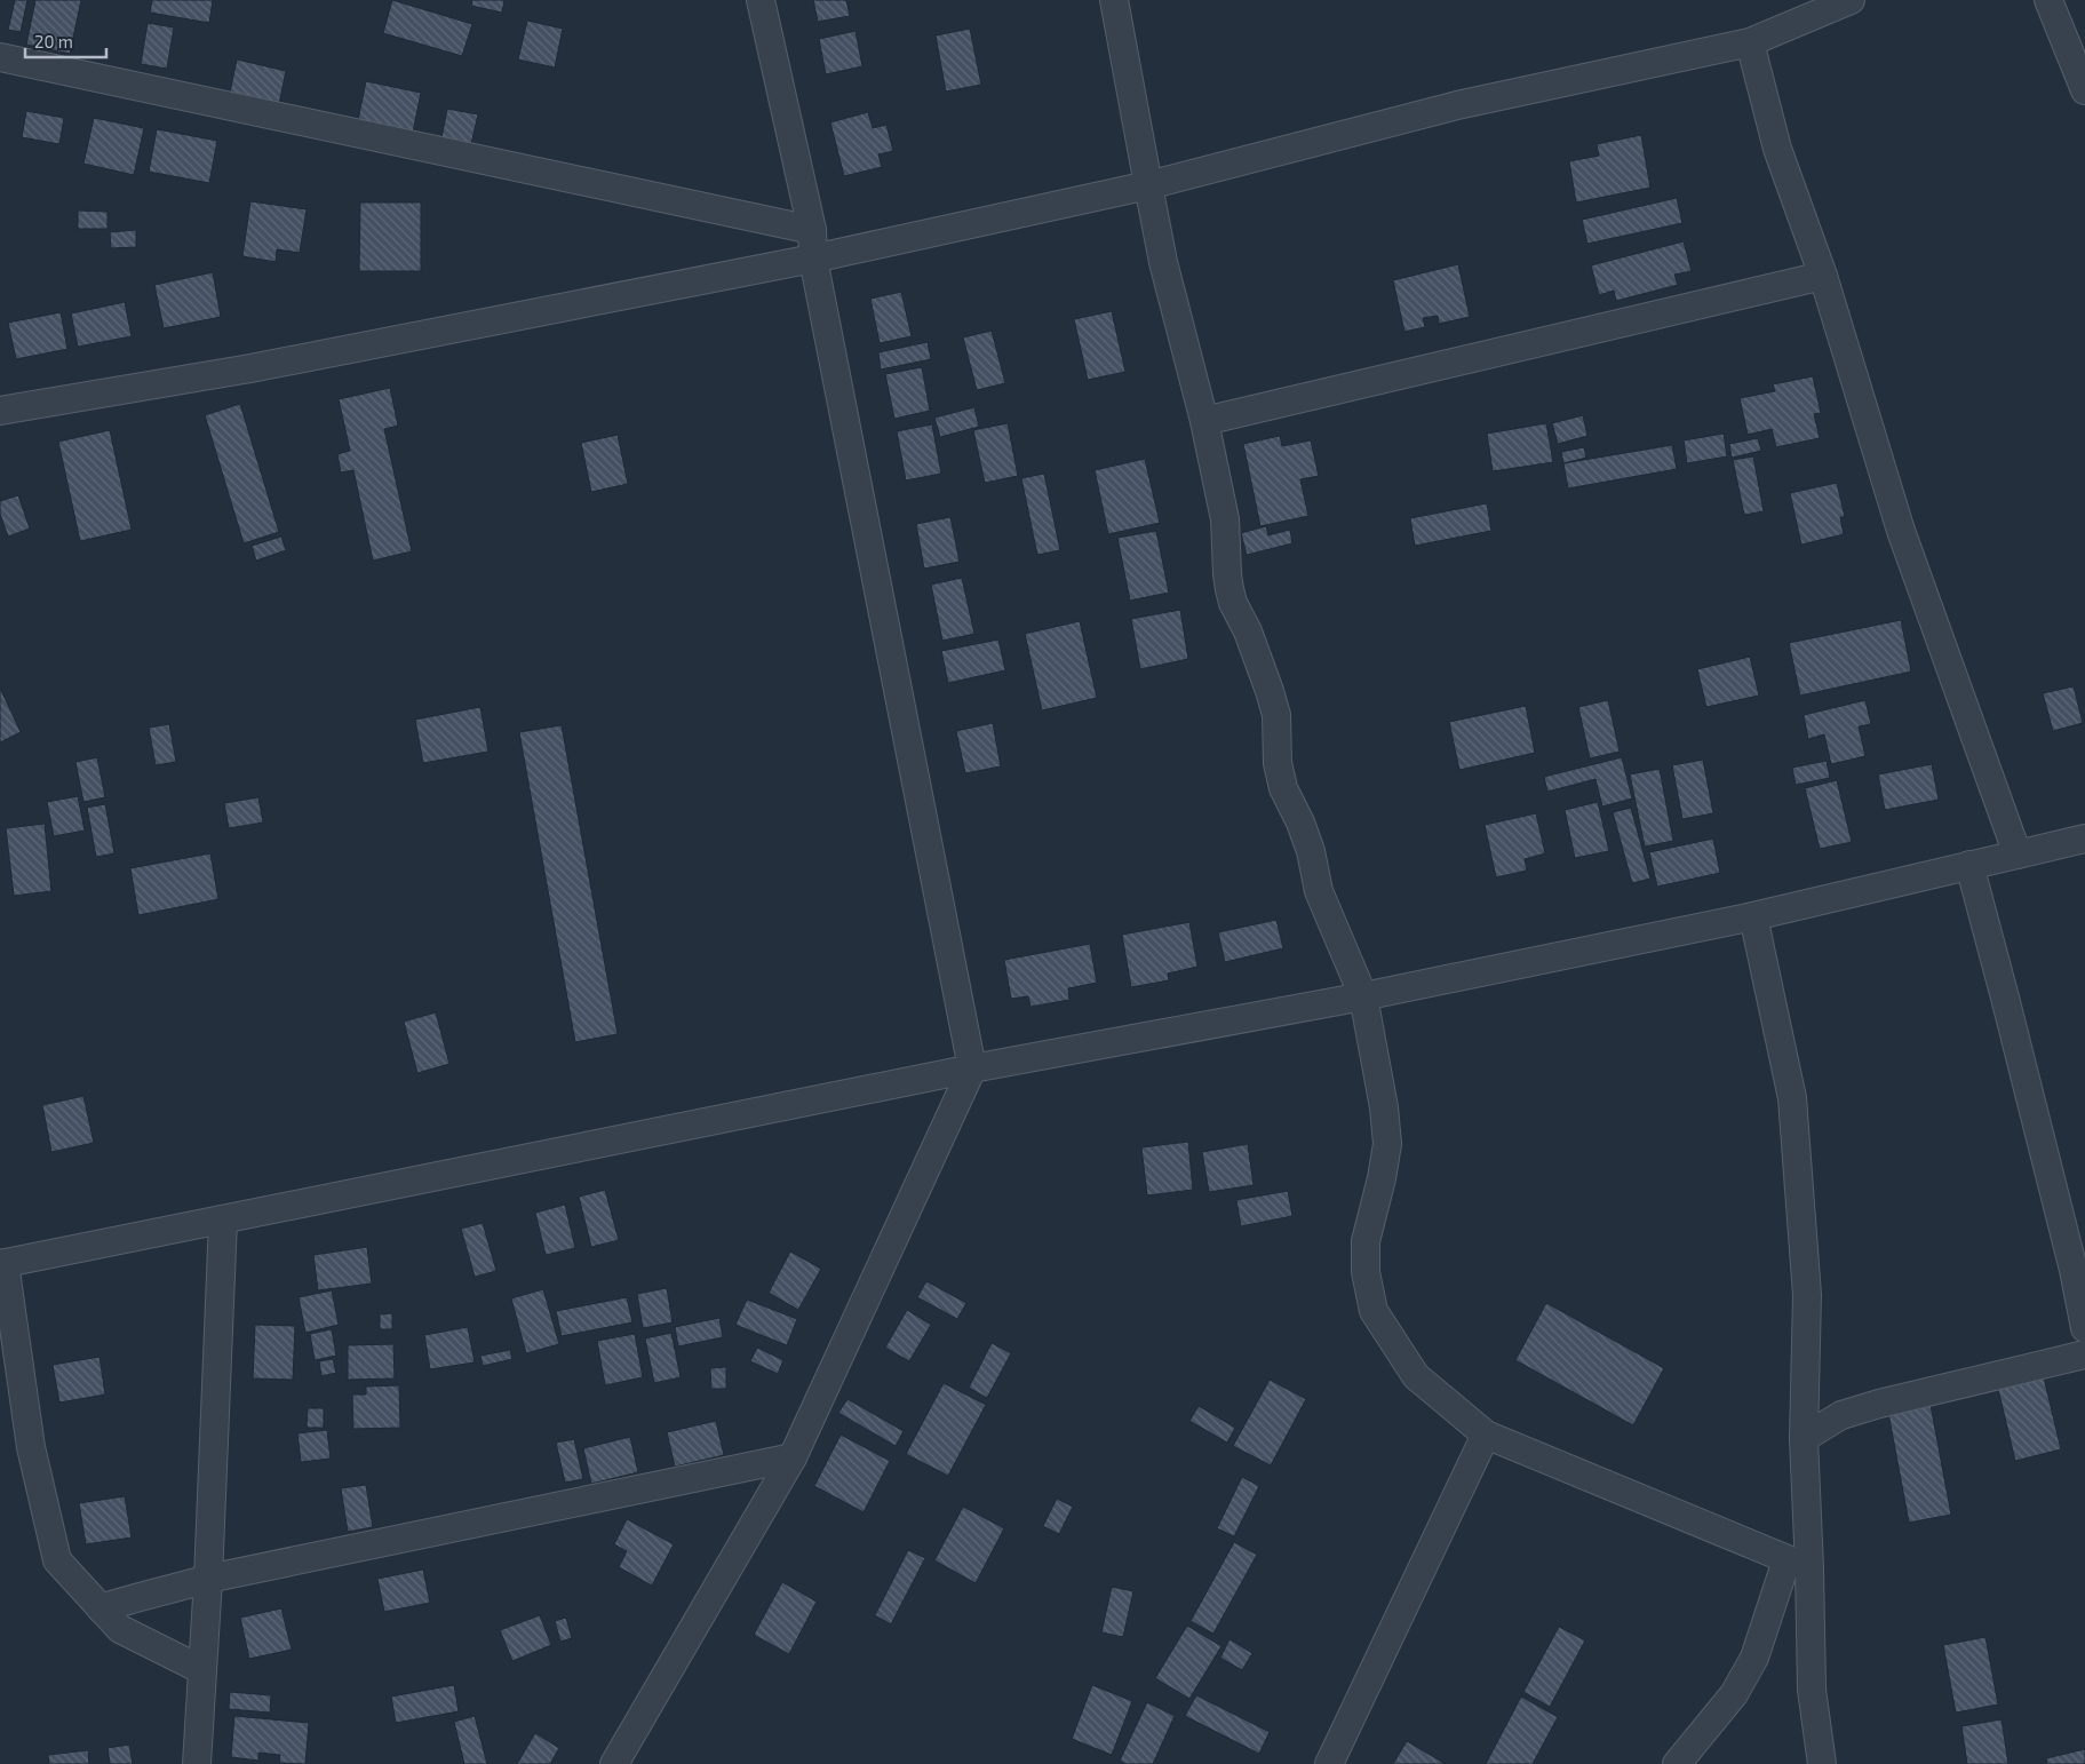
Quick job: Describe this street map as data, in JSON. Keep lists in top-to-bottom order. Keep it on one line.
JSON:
{"scale_bar":"20 m"}
